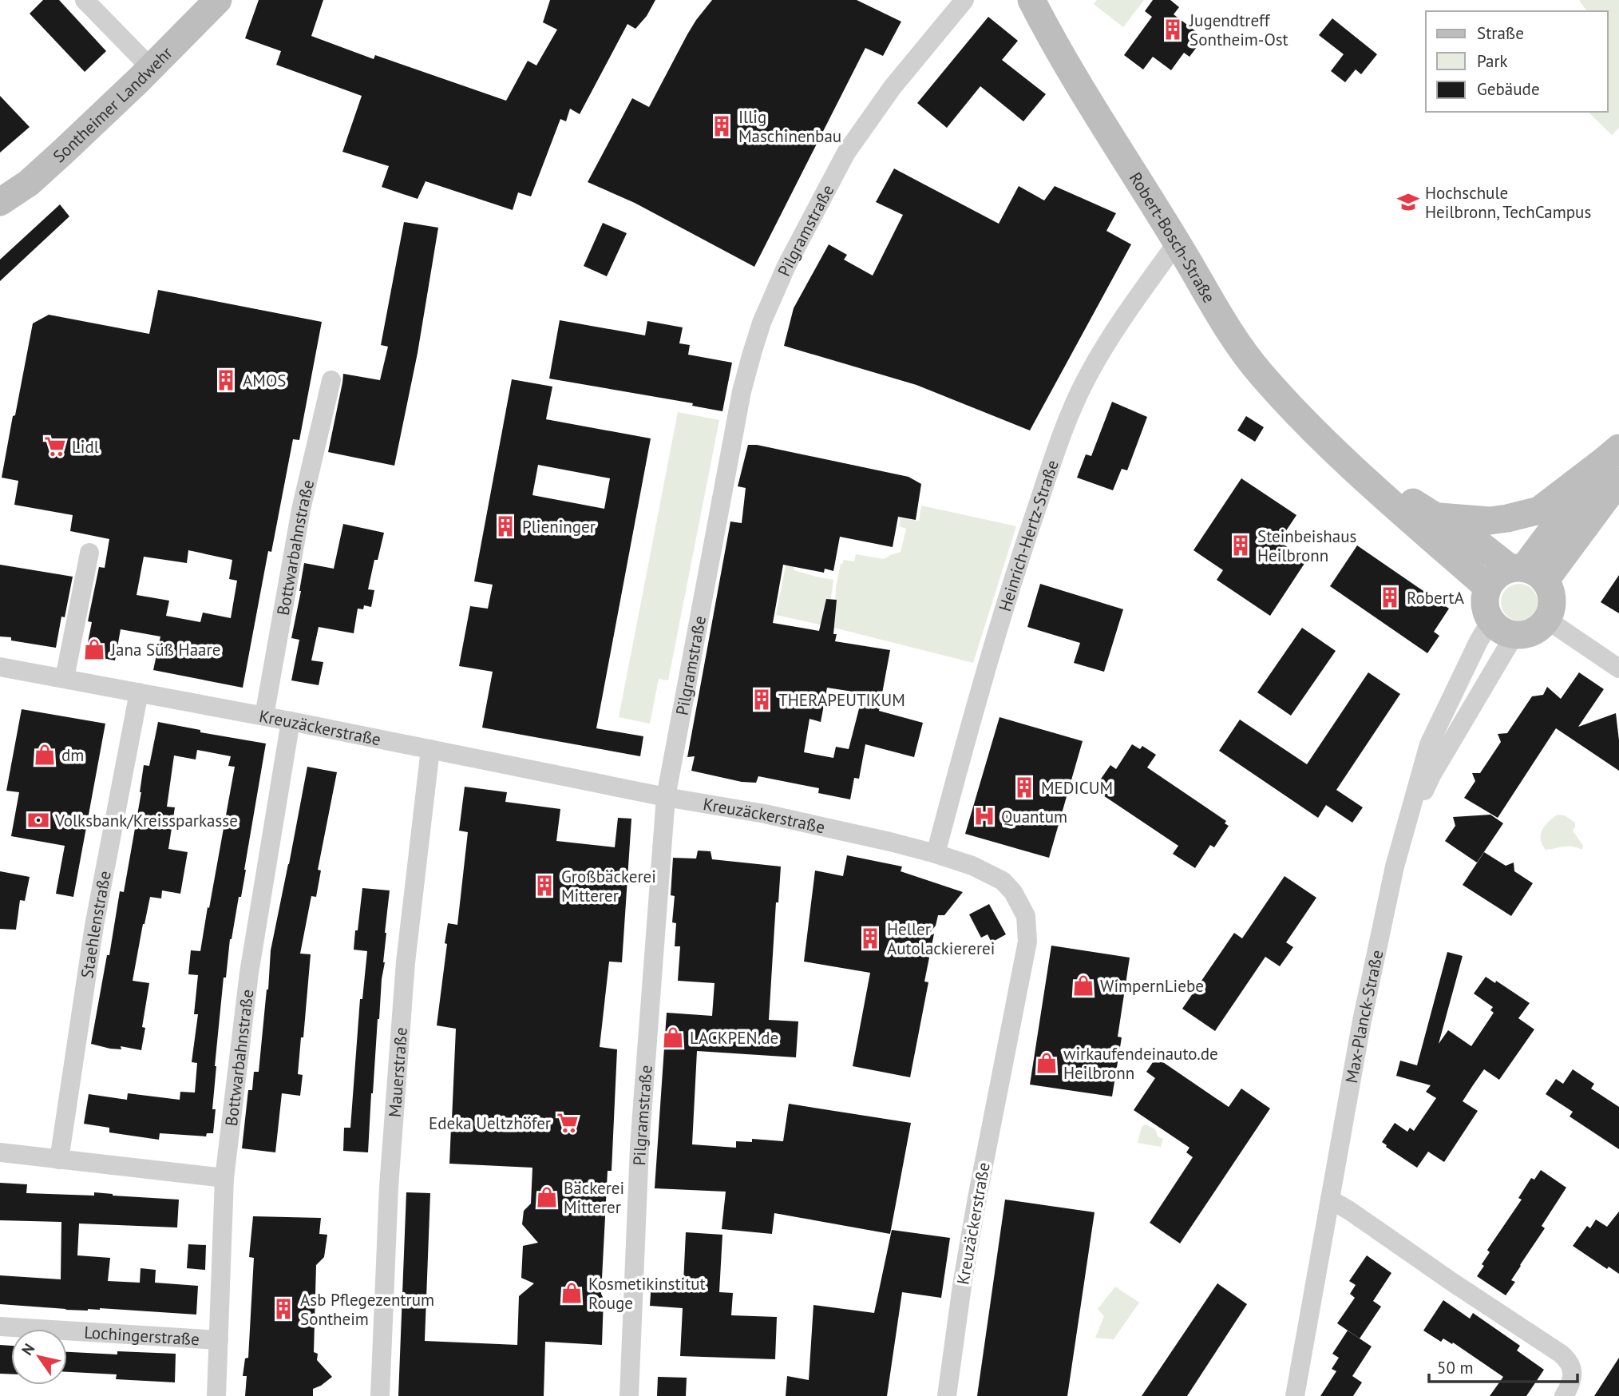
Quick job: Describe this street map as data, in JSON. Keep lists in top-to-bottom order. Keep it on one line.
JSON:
{"streets":{"street":["Sontheimer Landwehr","Pilgramstraße","Robert-Bosch-Straße","Heinrich-Hertz-Straße","Bottwarbahnstraße","Kreuzäckerstraße","Staehlenstraße","Max-Planck-Straße","Mauerstraße","Lochingerstraße"]},"crossings":[["Pilgramstraße","Kreuzäckerstraße"],["Robert-Bosch-Straße","Heinrich-Hertz-Straße"],["Robert-Bosch-Straße","Max-Planck-Straße"],["Heinrich-Hertz-Straße","Kreuzäckerstraße"],["Bottwarbahnstraße","Kreuzäckerstraße"],["Bottwarbahnstraße","Lochingerstraße"],["Kreuzäckerstraße","Staehlenstraße"],["Kreuzäckerstraße","Mauerstraße"]],"places":{"building":["Jugendtreff Sontheim-Ost","Illig Maschinenbau","AMOS","Plieninger","Steinbeishaus Heilbronn","RobertA","THERAPEUTIKUM","MEDICUM","Großbäckerei Mitterer","Heller Autolackiererei","Asb Pflegezentrum Sontheim"],"school or university":["Hochschule Heilbronn, TechCampus"],"supermarket":["Lidl","Edeka Ueltzhöfer"],"shop":["Jana Süß Haare","dm","WimpernLiebe","LACKPEN.de","wirkaufendeinauto.de Heilbronn","Bäckerei Mitterer","Kosmetikinstitut Rouge"],"hospital":["Quantum"],"bank":["Volksbank/Kreissparkasse"]},"legend":["Straße","Park","Gebäude"],"scale_bar":"50 m","north":"top left"}
